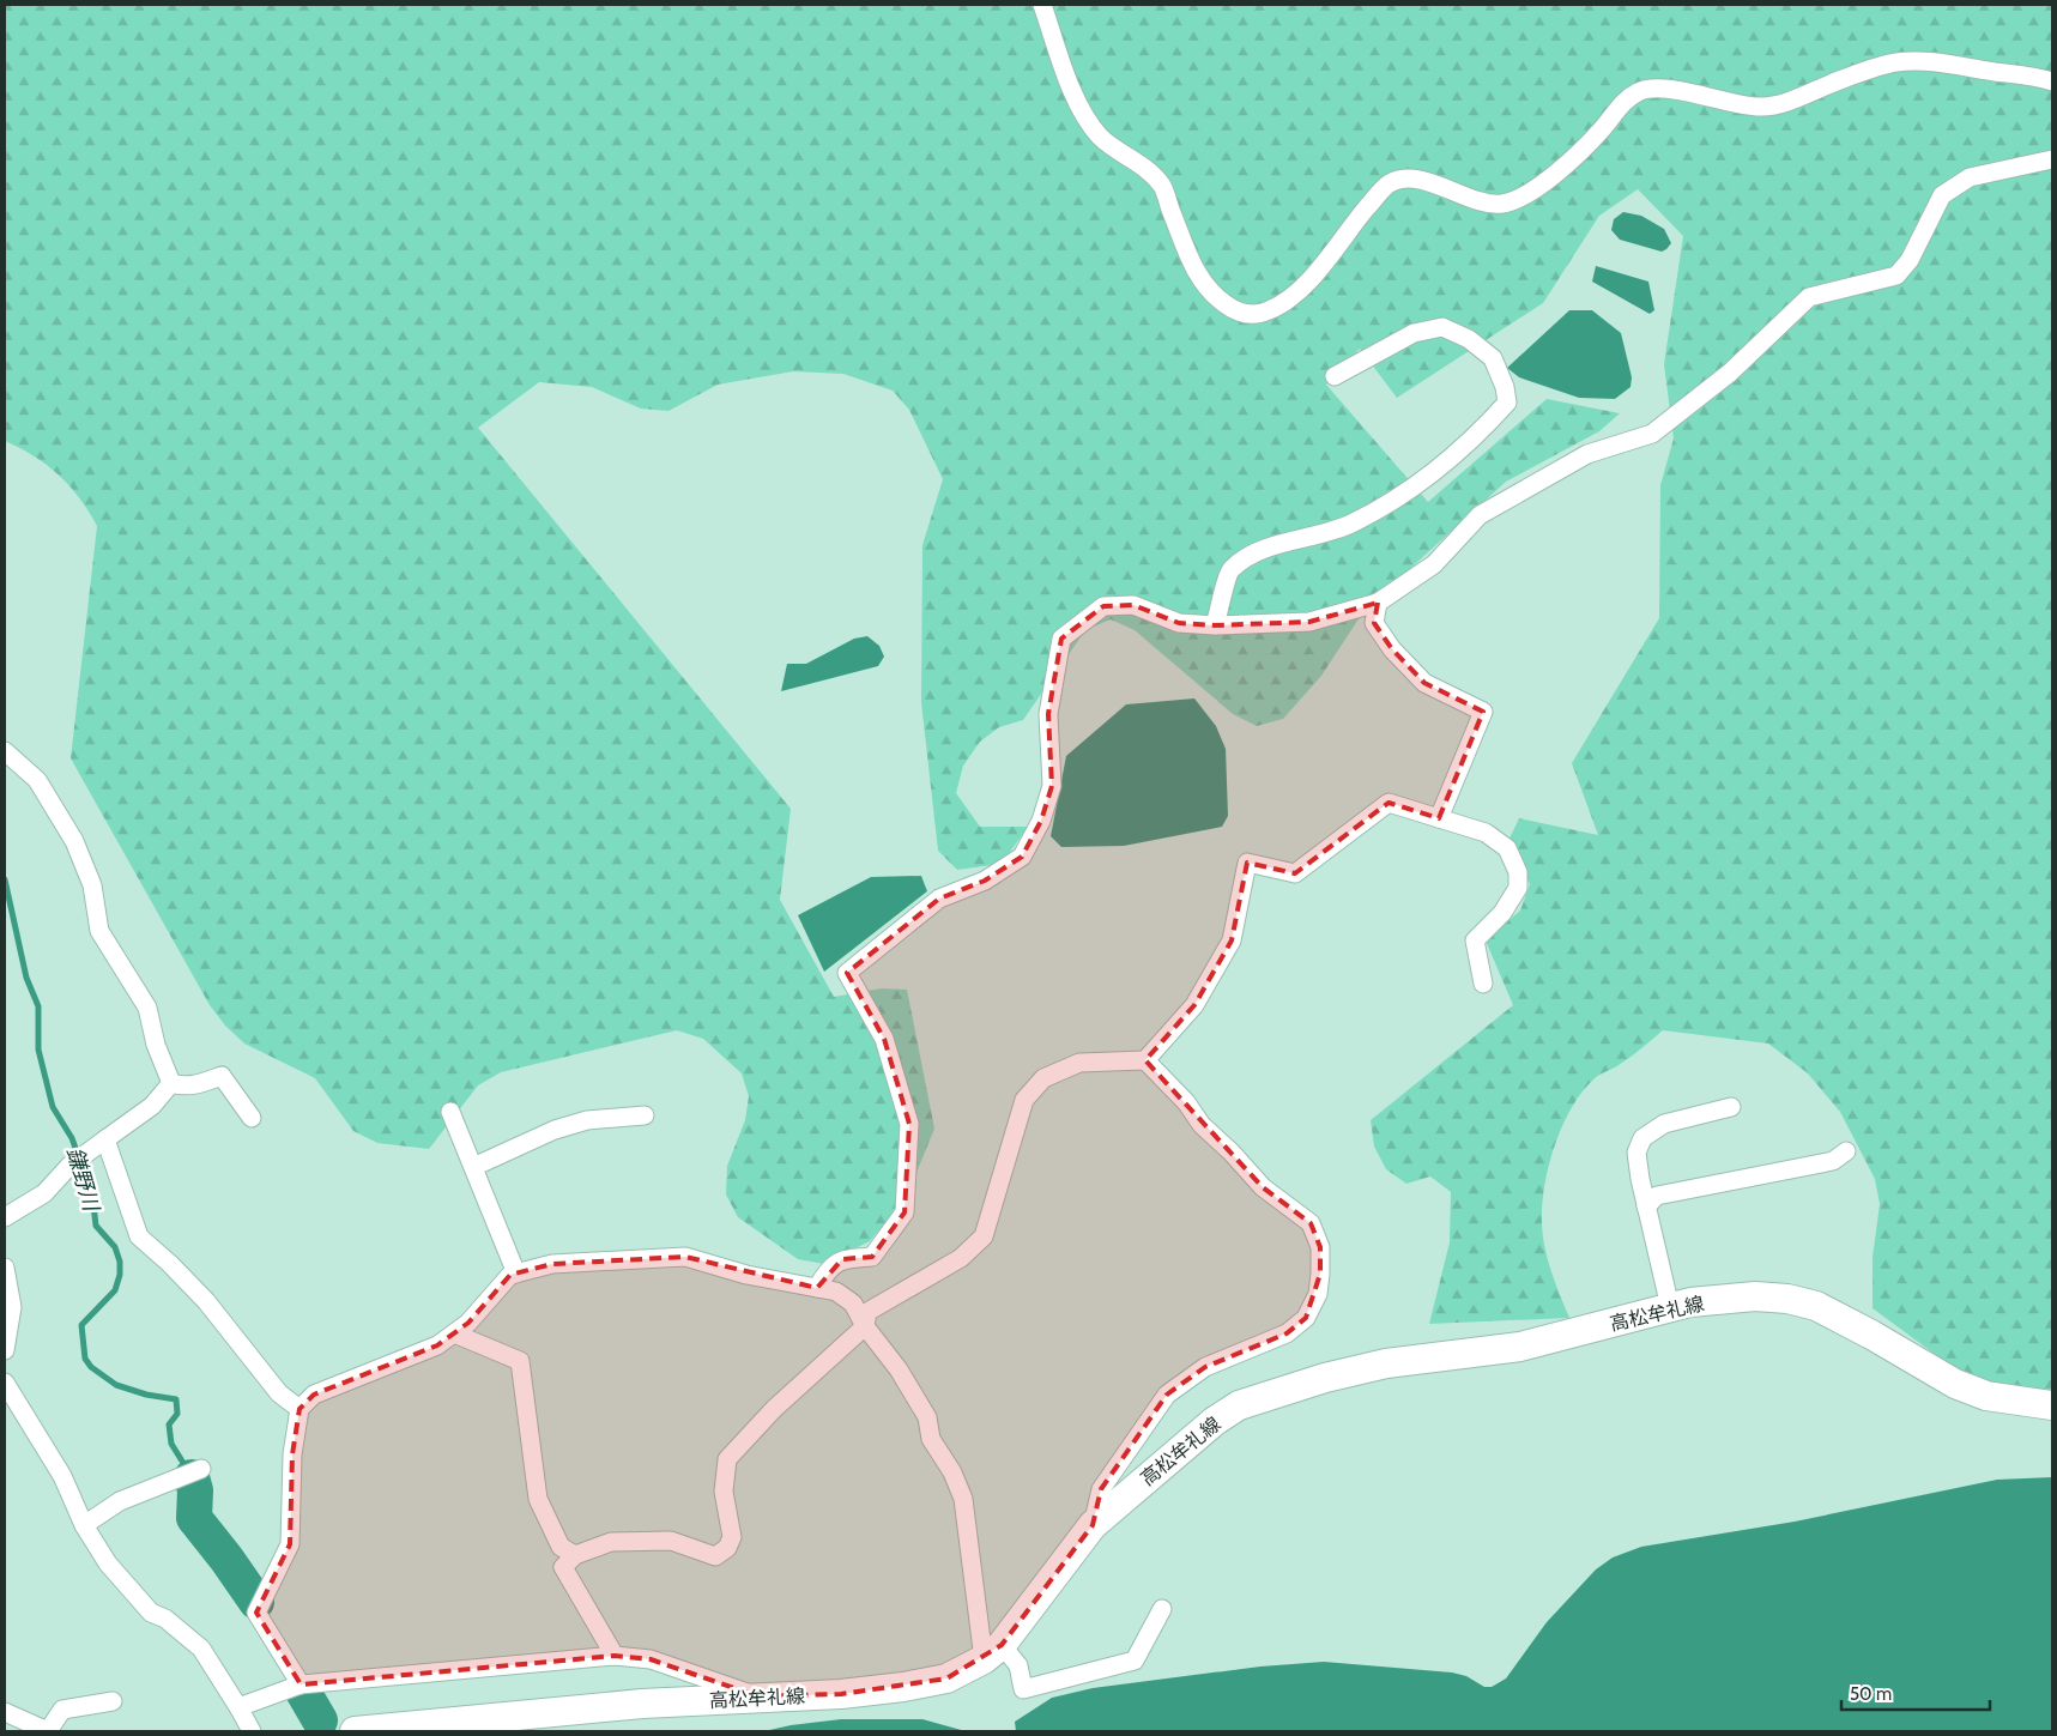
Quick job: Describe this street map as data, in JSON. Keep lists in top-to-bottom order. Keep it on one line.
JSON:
{"streets":{"main road":["高松牟礼線"]},"water":["鎌野川"],"scale_bar":"50 m"}
